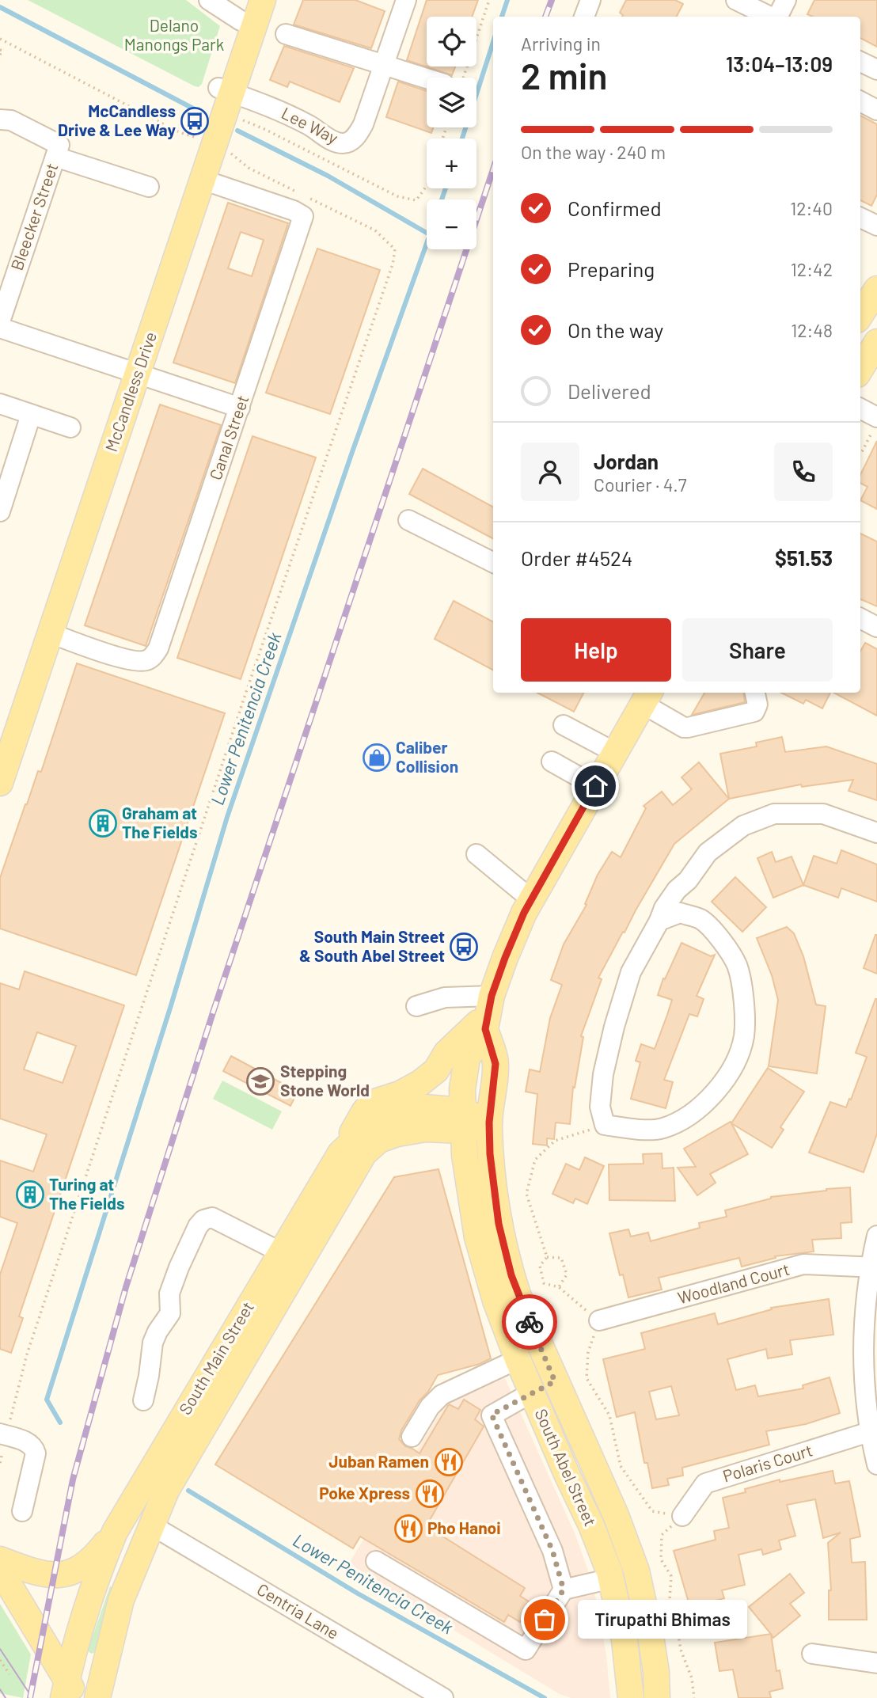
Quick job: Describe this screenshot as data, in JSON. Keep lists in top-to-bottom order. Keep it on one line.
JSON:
{"streets":{"main road":["McCandless Drive","South Main Street","South Abel Street"],"street":["Lee Way","Bleecker Street","Canal Street","Woodland Court","Polaris Court","Centria Lane"]},"crossings":[["Lee Way","McCandless Drive"],["McCandless Drive","Canal Street"],["South Main Street","South Abel Street"],["South Main Street","Centria Lane"]],"water":["Lower Penitencia Creek"],"parks":["Delano Manongs Park"],"places":{"bus stop":["McCandless Drive & Lee Way","South Main Street & South Abel Street"],"shop":["Caliber Collision"],"building":["Graham at The Fields","Turing at The Fields"],"school or university":["Stepping Stone World"],"restaurant":["Juban Ramen","Poke Xpress","Pho Hanoi"],"other":["Tirupathi Bhimas"]},"page":{"map_buttons":["+","−"],"heading":["2 min","Arriving in","13:04–13:09"],"panel":["Jordan","Courier · 4.7","Order #4524","$51.53"],"bar":"On the way · 240 m","list":[["Confirmed","12:40"],["Preparing","12:42"],["On the way","12:48"],"Delivered"],"buttons":["Help","Share"],"bubble":"Tirupathi Bhimas"}}
